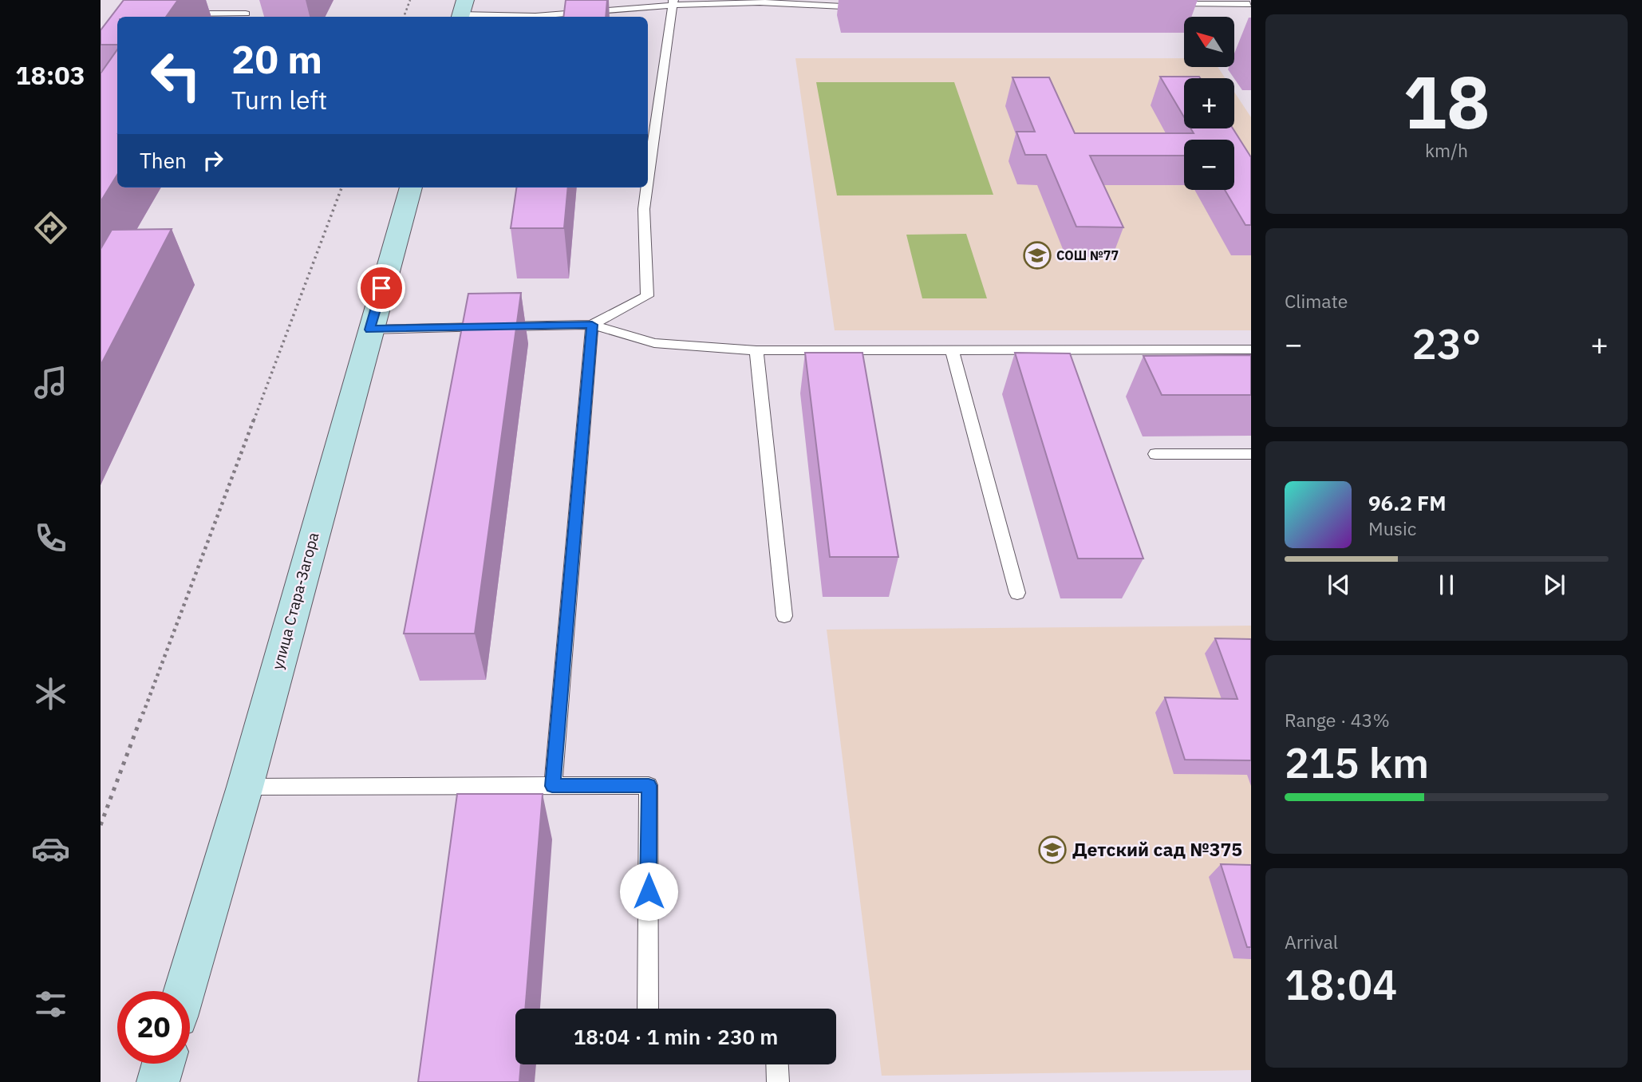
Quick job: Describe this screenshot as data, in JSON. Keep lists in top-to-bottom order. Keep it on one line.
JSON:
{"streets":{"main road":["улица Стара-Загора"]},"places":{"school or university":["СОШ №77","Детский сад №375"]},"north":"top left","page":{"tabs":"18:03","tile":[["18","km/h"],"Climate",["Range · 43%","215 km"],["Arrival","18:04"]],"map_buttons":["+","−"],"turn":["20 m","Turn left"],"then":"Then","heat":["−","23°","+"],"song":["96.2 FM","Music"],"limit":"20","trip":"18:04 · 1 min · 230 m"}}
